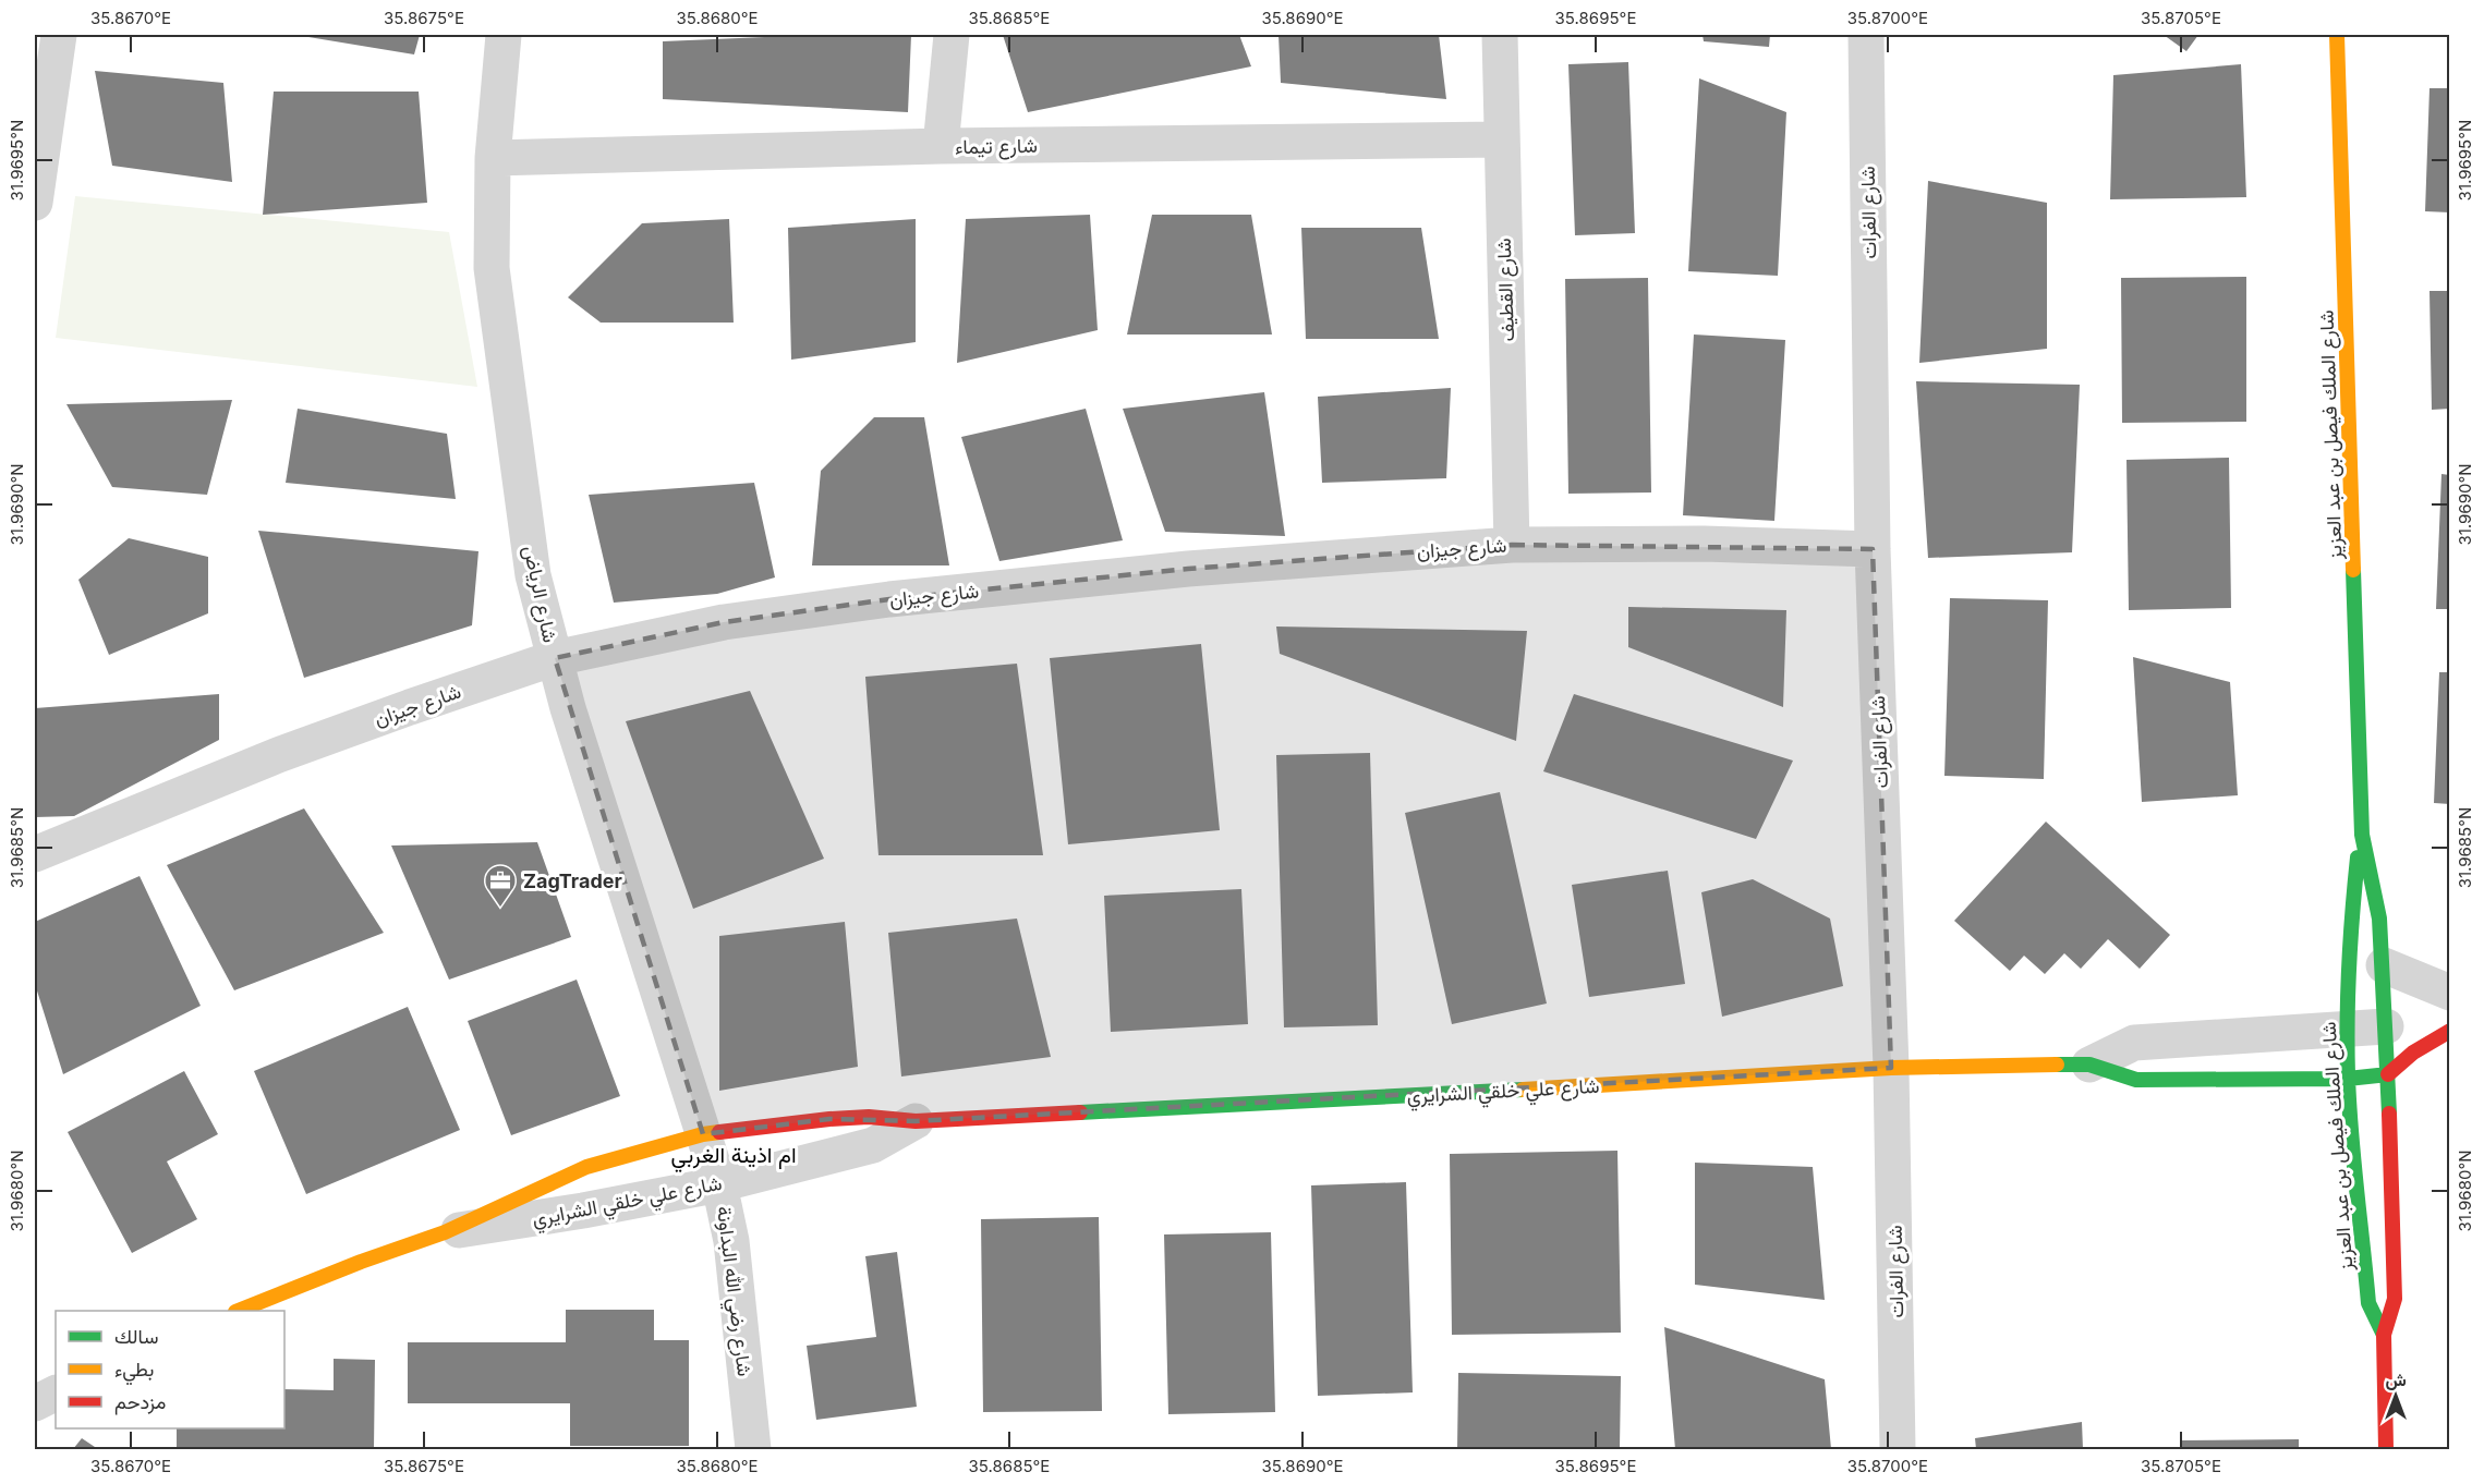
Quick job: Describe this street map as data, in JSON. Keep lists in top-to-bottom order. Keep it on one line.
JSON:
{"streets":{"street":["شارع تيماء","شارع الفرات","شارع القطيف","شارع الملك فيصل بن عبد العزيز","شارع جيزان","شارع الرياض","شارع علي خلقي الشرايري","شارع رضي الله البداونة"]},"crossings":[["شارع تيماء","شارع القطيف"],["شارع تيماء","شارع الرياض"],["شارع الفرات","شارع جيزان"],["شارع الفرات","شارع علي خلقي الشرايري"],["شارع القطيف","شارع جيزان"],["شارع الملك فيصل بن عبد العزيز","شارع علي خلقي الشرايري"],["شارع جيزان","شارع الرياض"],["شارع الرياض","شارع علي خلقي الشرايري"],["شارع الرياض","شارع رضي الله البداونة"],["شارع علي خلقي الشرايري","شارع رضي الله البداونة"]],"districts":["ام اذينة الغربي"],"places":{"office":["ZagTrader"]},"legend":["سالك","بطيء","مزدحم"],"north":"top","coordinates":["35.8670°E","35.8675°E","35.8680°E","35.8685°E","35.8690°E","35.8695°E","35.8700°E","35.8705°E","31.9695°N","31.9690°N","31.9685°N","31.9680°N"]}
